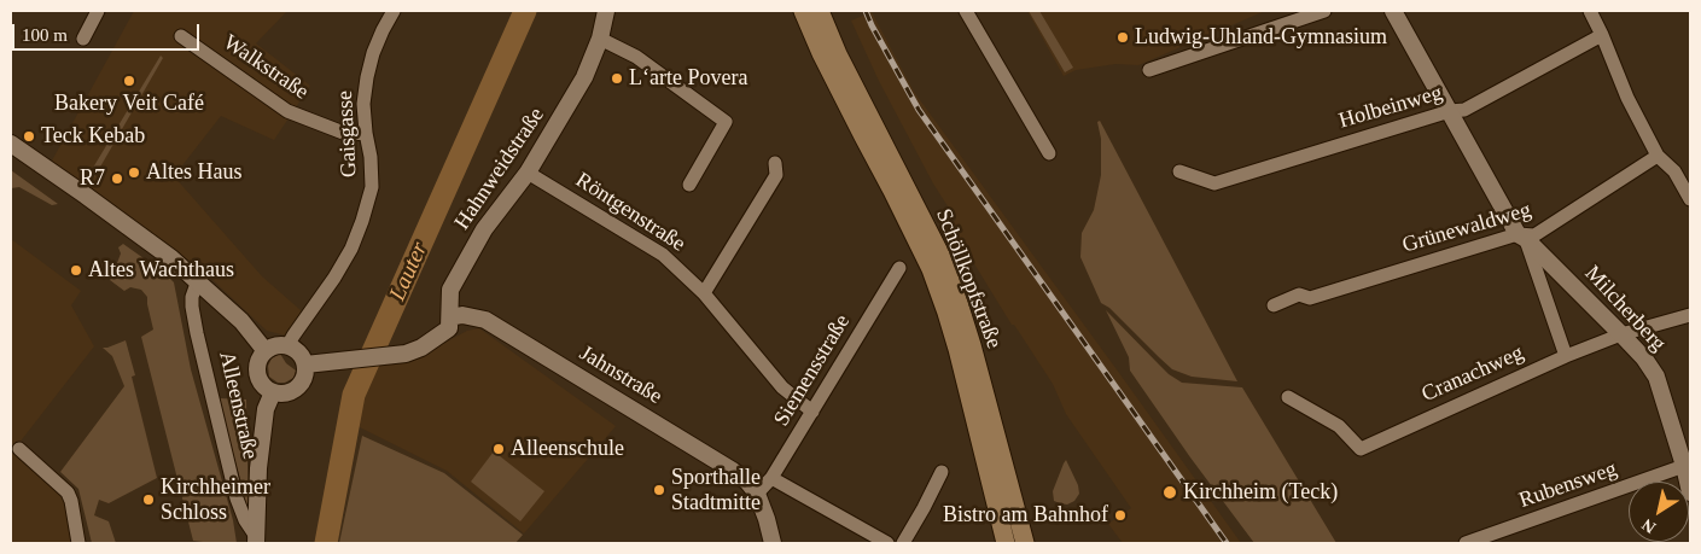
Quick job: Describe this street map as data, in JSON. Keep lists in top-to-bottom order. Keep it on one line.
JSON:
{"streets":{"main road":["Schöllkopfstraße"],"street":["Walkstraße","Holbeinweg","Gaisgasse","Hahnweidstraße","Röntgenstraße","Grünewaldweg","Milcherberg","Siemensstraße","Cranachweg","Jahnstraße","Alleenstraße","Rubensweg"]},"crossings":[["Walkstraße","Gaisgasse"],["Holbeinweg","Milcherberg"],["Gaisgasse","Alleenstraße"],["Hahnweidstraße","Röntgenstraße"],["Hahnweidstraße","Jahnstraße"],["Röntgenstraße","Siemensstraße"],["Grünewaldweg","Milcherberg"],["Milcherberg","Cranachweg"],["Milcherberg","Rubensweg"],["Siemensstraße","Jahnstraße"]],"water":["Lauter"],"places":["Ludwig-Uhland-Gymnasium","L‘arte Povera","Bakery Veit Café","Teck Kebab","Altes Haus","R7","Altes Wachthaus","Alleenschule","Sporthalle Stadtmitte","Kirchheim (Teck)","Kirchheimer Schloss","Bistro am Bahnhof"],"scale_bar":"100 m","north":"bottom left"}
